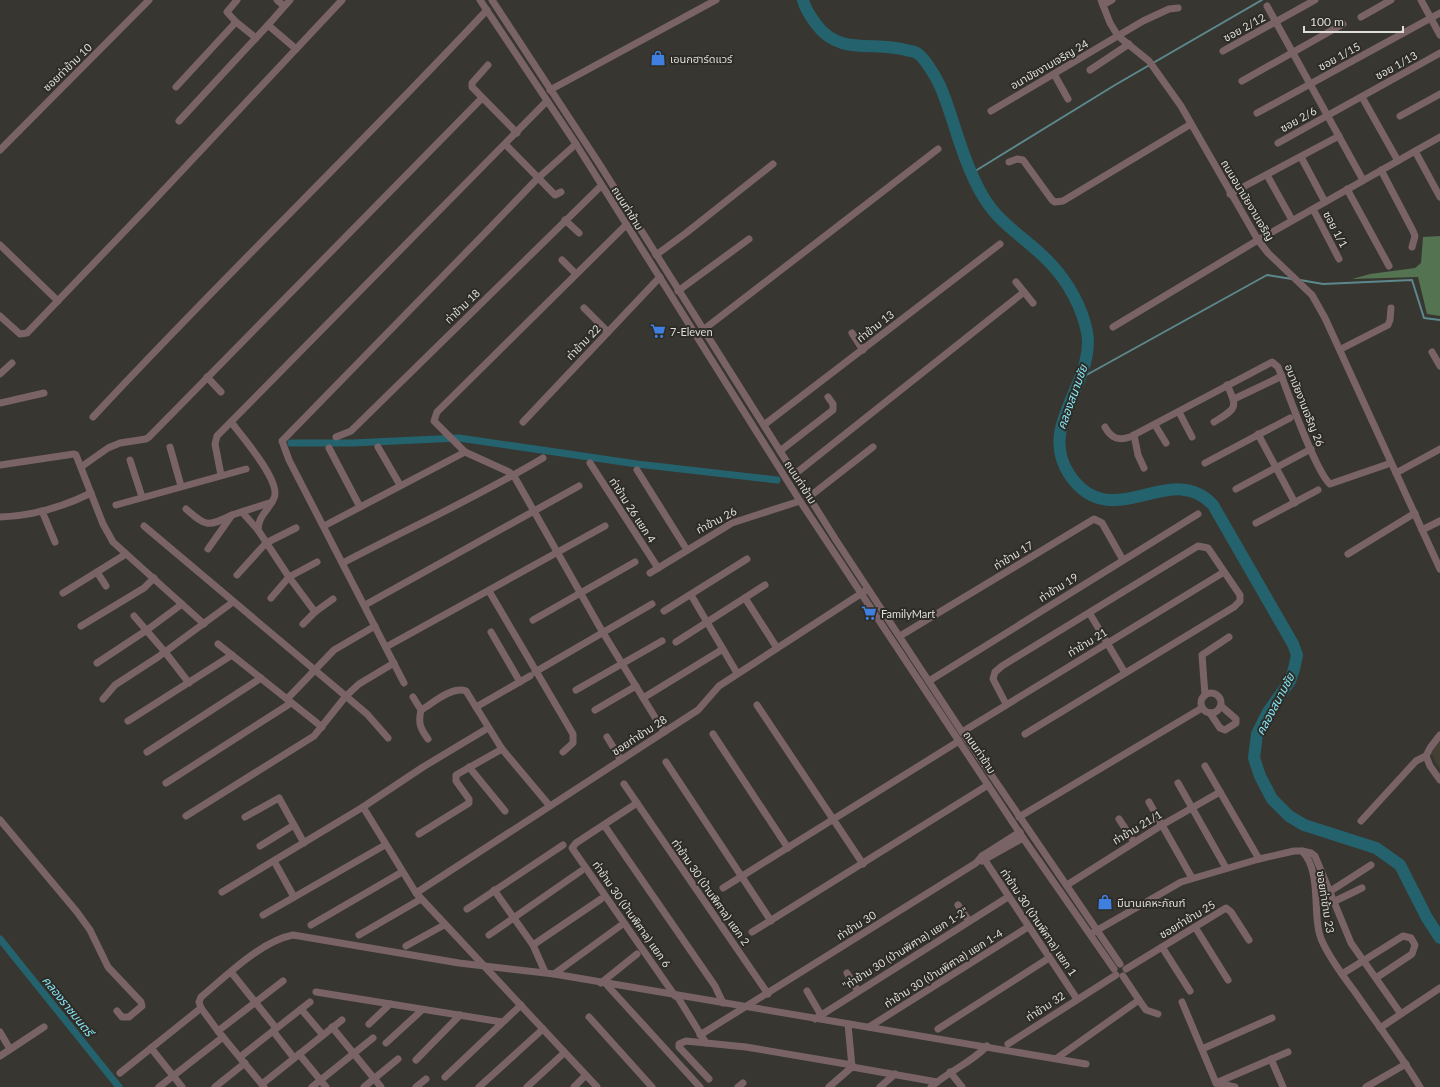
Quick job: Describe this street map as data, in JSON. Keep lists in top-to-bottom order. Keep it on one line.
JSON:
{"streets":{"street":["ซอย 2/12","ซอย 1/15","อนามัยงามเจริญ 24","ซอย 1/13","ซอยท่าข้าม 10","ซอย 2/6","ถนนอนามัยงามเจริญ","ถนนท่าข้าม","ซอย 1/1","ท่าข้าม 18","ท่าข้าม 13","ท่าข้าม 22","อนามัยงามเจริญ 26","ท่าข้าม 26 แยก 4","ท่าข้าม 26","ท่าข้าม 17","ท่าข้าม 19","ท่าข้าม 21","ซอยท่าข้าม 28","ท่าข้าม 21/1","ท่าข้าม 30 (บ้านพิศาล) แยก 2","ซอยท่าข้าม 23","ท่าข้าม 30 (บ้านพิศาล) แยก 6","ซอยท่าข้าม 25","ท่าข้าม 30 (บ้านพิศาล) แยก 1","ท่าข้าม 30","\"ท่าข้าม 30 (บ้านพิศาล) แยก 1-2\"","ท่าข้าม 30 (บ้านพิศาล) แยก 1-4","ท่าข้าม 32"]},"crossings":[["อนามัยงามเจริญ 24","ถนนอนามัยงามเจริญ"],["ซอย 1/13","ซอย 2/6"],["ถนนอนามัยงามเจริญ","อนามัยงามเจริญ 26"],["ถนนท่าข้าม","ท่าข้าม 18"],["ถนนท่าข้าม","ท่าข้าม 13"],["ถนนท่าข้าม","ท่าข้าม 22"],["ถนนท่าข้าม","ท่าข้าม 26"],["ถนนท่าข้าม","ท่าข้าม 17"],["ถนนท่าข้าม","ท่าข้าม 19"],["ถนนท่าข้าม","ท่าข้าม 21"],["ถนนท่าข้าม","ซอยท่าข้าม 28"],["ถนนท่าข้าม","ท่าข้าม 21/1"],["ถนนท่าข้าม","ซอยท่าข้าม 25"],["ถนนท่าข้าม","ท่าข้าม 30"],["ถนนท่าข้าม","ท่าข้าม 32"],["ท่าข้าม 26 แยก 4","ท่าข้าม 26"],["ท่าข้าม 17","ท่าข้าม 19"],["ท่าข้าม 30 (บ้านพิศาล) แยก 2","ท่าข้าม 30"],["ท่าข้าม 30 (บ้านพิศาล) แยก 6","ท่าข้าม 30"],["ท่าข้าม 30 (บ้านพิศาล) แยก 1","ท่าข้าม 30"],["ท่าข้าม 30 (บ้านพิศาล) แยก 1","\"ท่าข้าม 30 (บ้านพิศาล) แยก 1-2\""],["ท่าข้าม 30 (บ้านพิศาล) แยก 1","ท่าข้าม 30 (บ้านพิศาล) แยก 1-4"],["ท่าข้าม 30 (บ้านพิศาล) แยก 1","ท่าข้าม 32"]],"water":["คลองสนามชัย","คลองราชมนตรี"],"places":{"shop":["เอนกฮาร์ดแวร์","มีนานเคหะภัณฑ์"],"supermarket":["7-Eleven","FamilyMart"]},"scale_bar":"100 m"}
